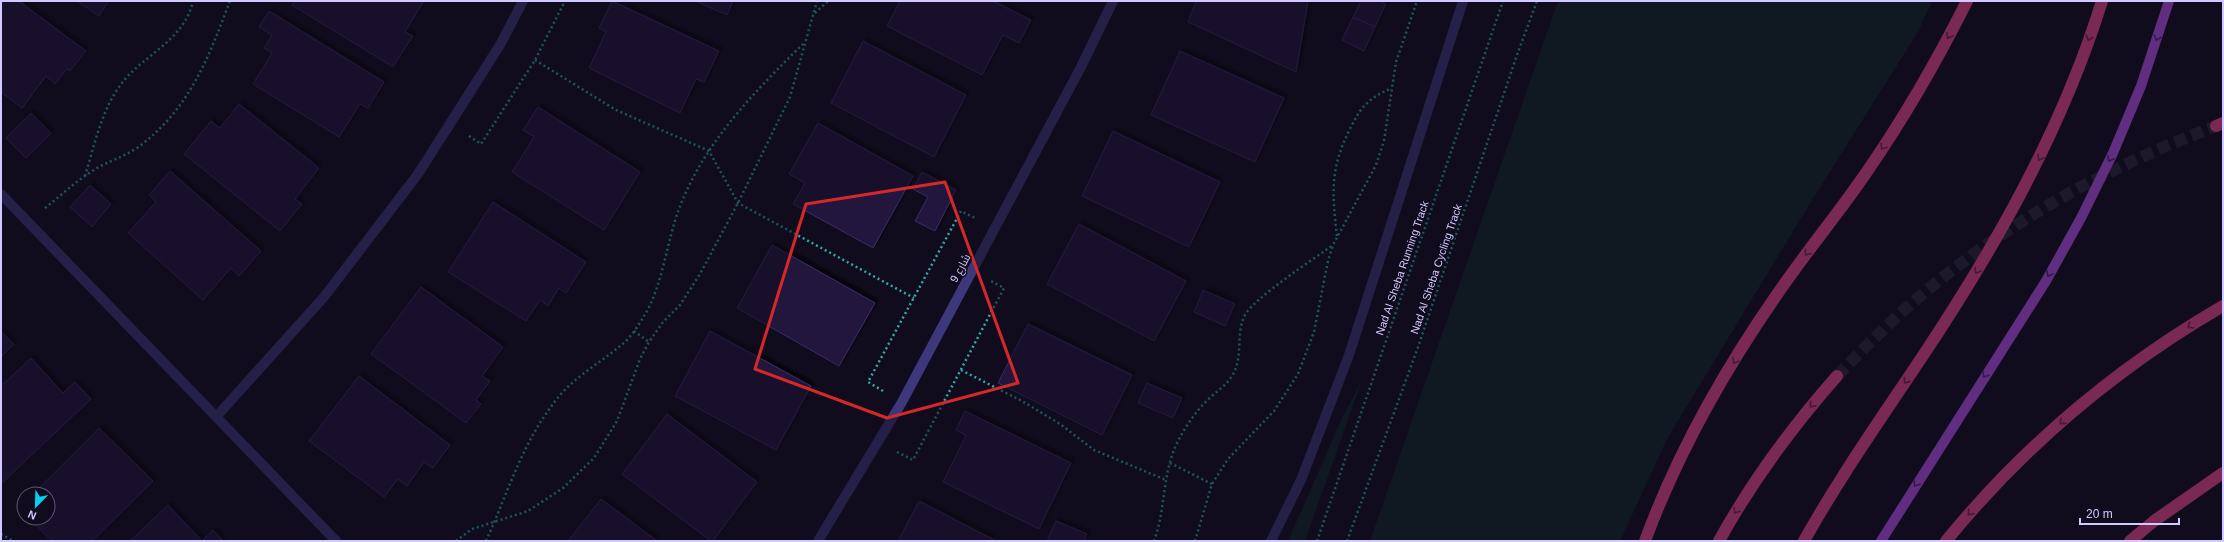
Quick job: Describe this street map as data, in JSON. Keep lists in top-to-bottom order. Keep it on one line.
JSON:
{"streets":{"street":["شارع 9"],"path":["Nad Al Sheba Running Track","Nad Al Sheba Cycling Track"]},"scale_bar":"20 m","north":"bottom left"}
